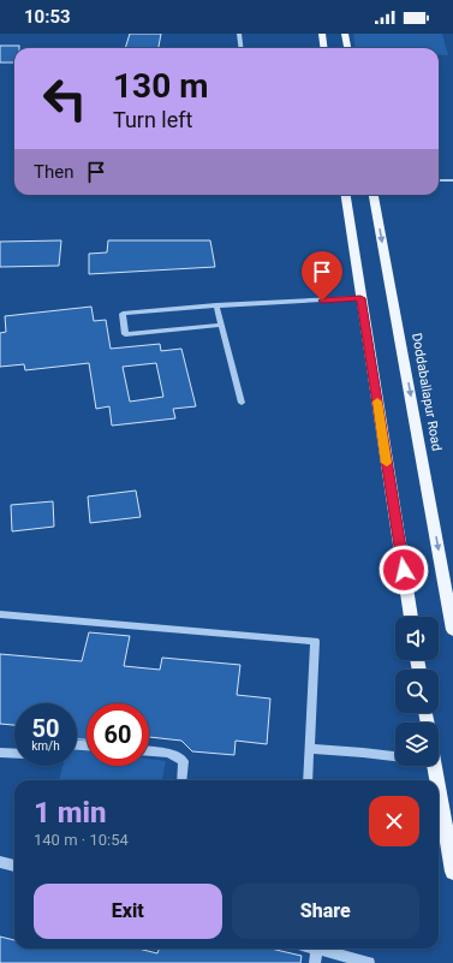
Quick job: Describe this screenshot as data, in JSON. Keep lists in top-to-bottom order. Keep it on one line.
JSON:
{"streets":{"main road":["Doddaballapur Road"]},"page":{"status":"10:53","turn":["130 m","Turn left"],"then":"Then","speed":"50 km/h","limit":"60","heading":["1 min","140 m · 10:54"],"buttons":["Exit","Share"]}}
